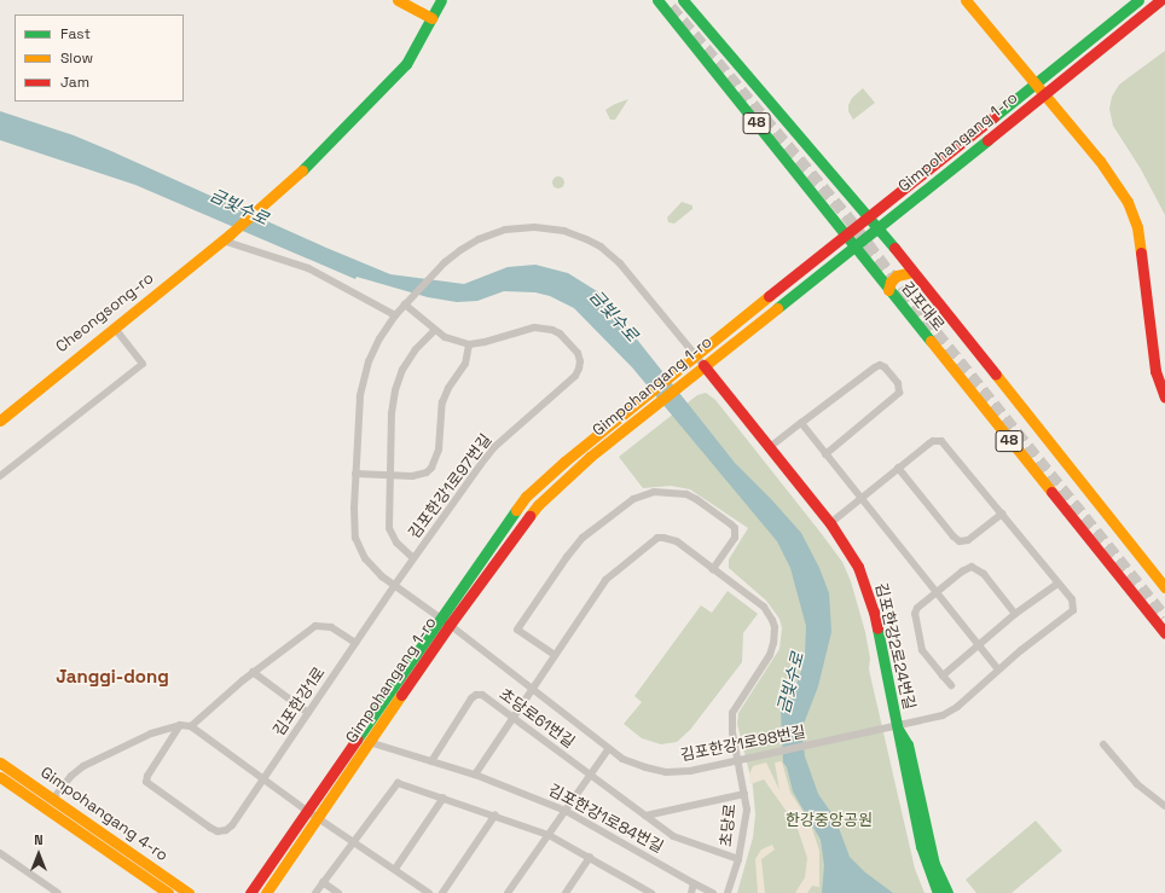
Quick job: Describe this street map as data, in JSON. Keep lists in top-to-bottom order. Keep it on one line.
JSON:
{"streets":{"street":["48","Gimpohangang 1-ro","김포대로","Cheongsong-ro","김포한강1로97번길","김포한강2로24번길","김포한강1로","초당로61번길","김포한강1로98번길","Gimpohangang 4-ro","김포한강1로84번길","초당로"]},"crossings":[["Gimpohangang 1-ro","김포대로"],["Gimpohangang 1-ro","김포한강2로24번길"],["Gimpohangang 1-ro","김포한강1로98번길"],["Gimpohangang 1-ro","김포한강1로84번길"],["김포한강1로97번길","김포한강1로"],["김포한강2로24번길","김포한강1로98번길"],["초당로61번길","김포한강1로84번길"],["초당로61번길","초당로"],["김포한강1로98번길","초당로"]],"districts":["Janggi-dong"],"water":["금빛수로"],"parks":["한강중앙공원"],"legend":["Fast","Slow","Jam"],"north":"top"}
